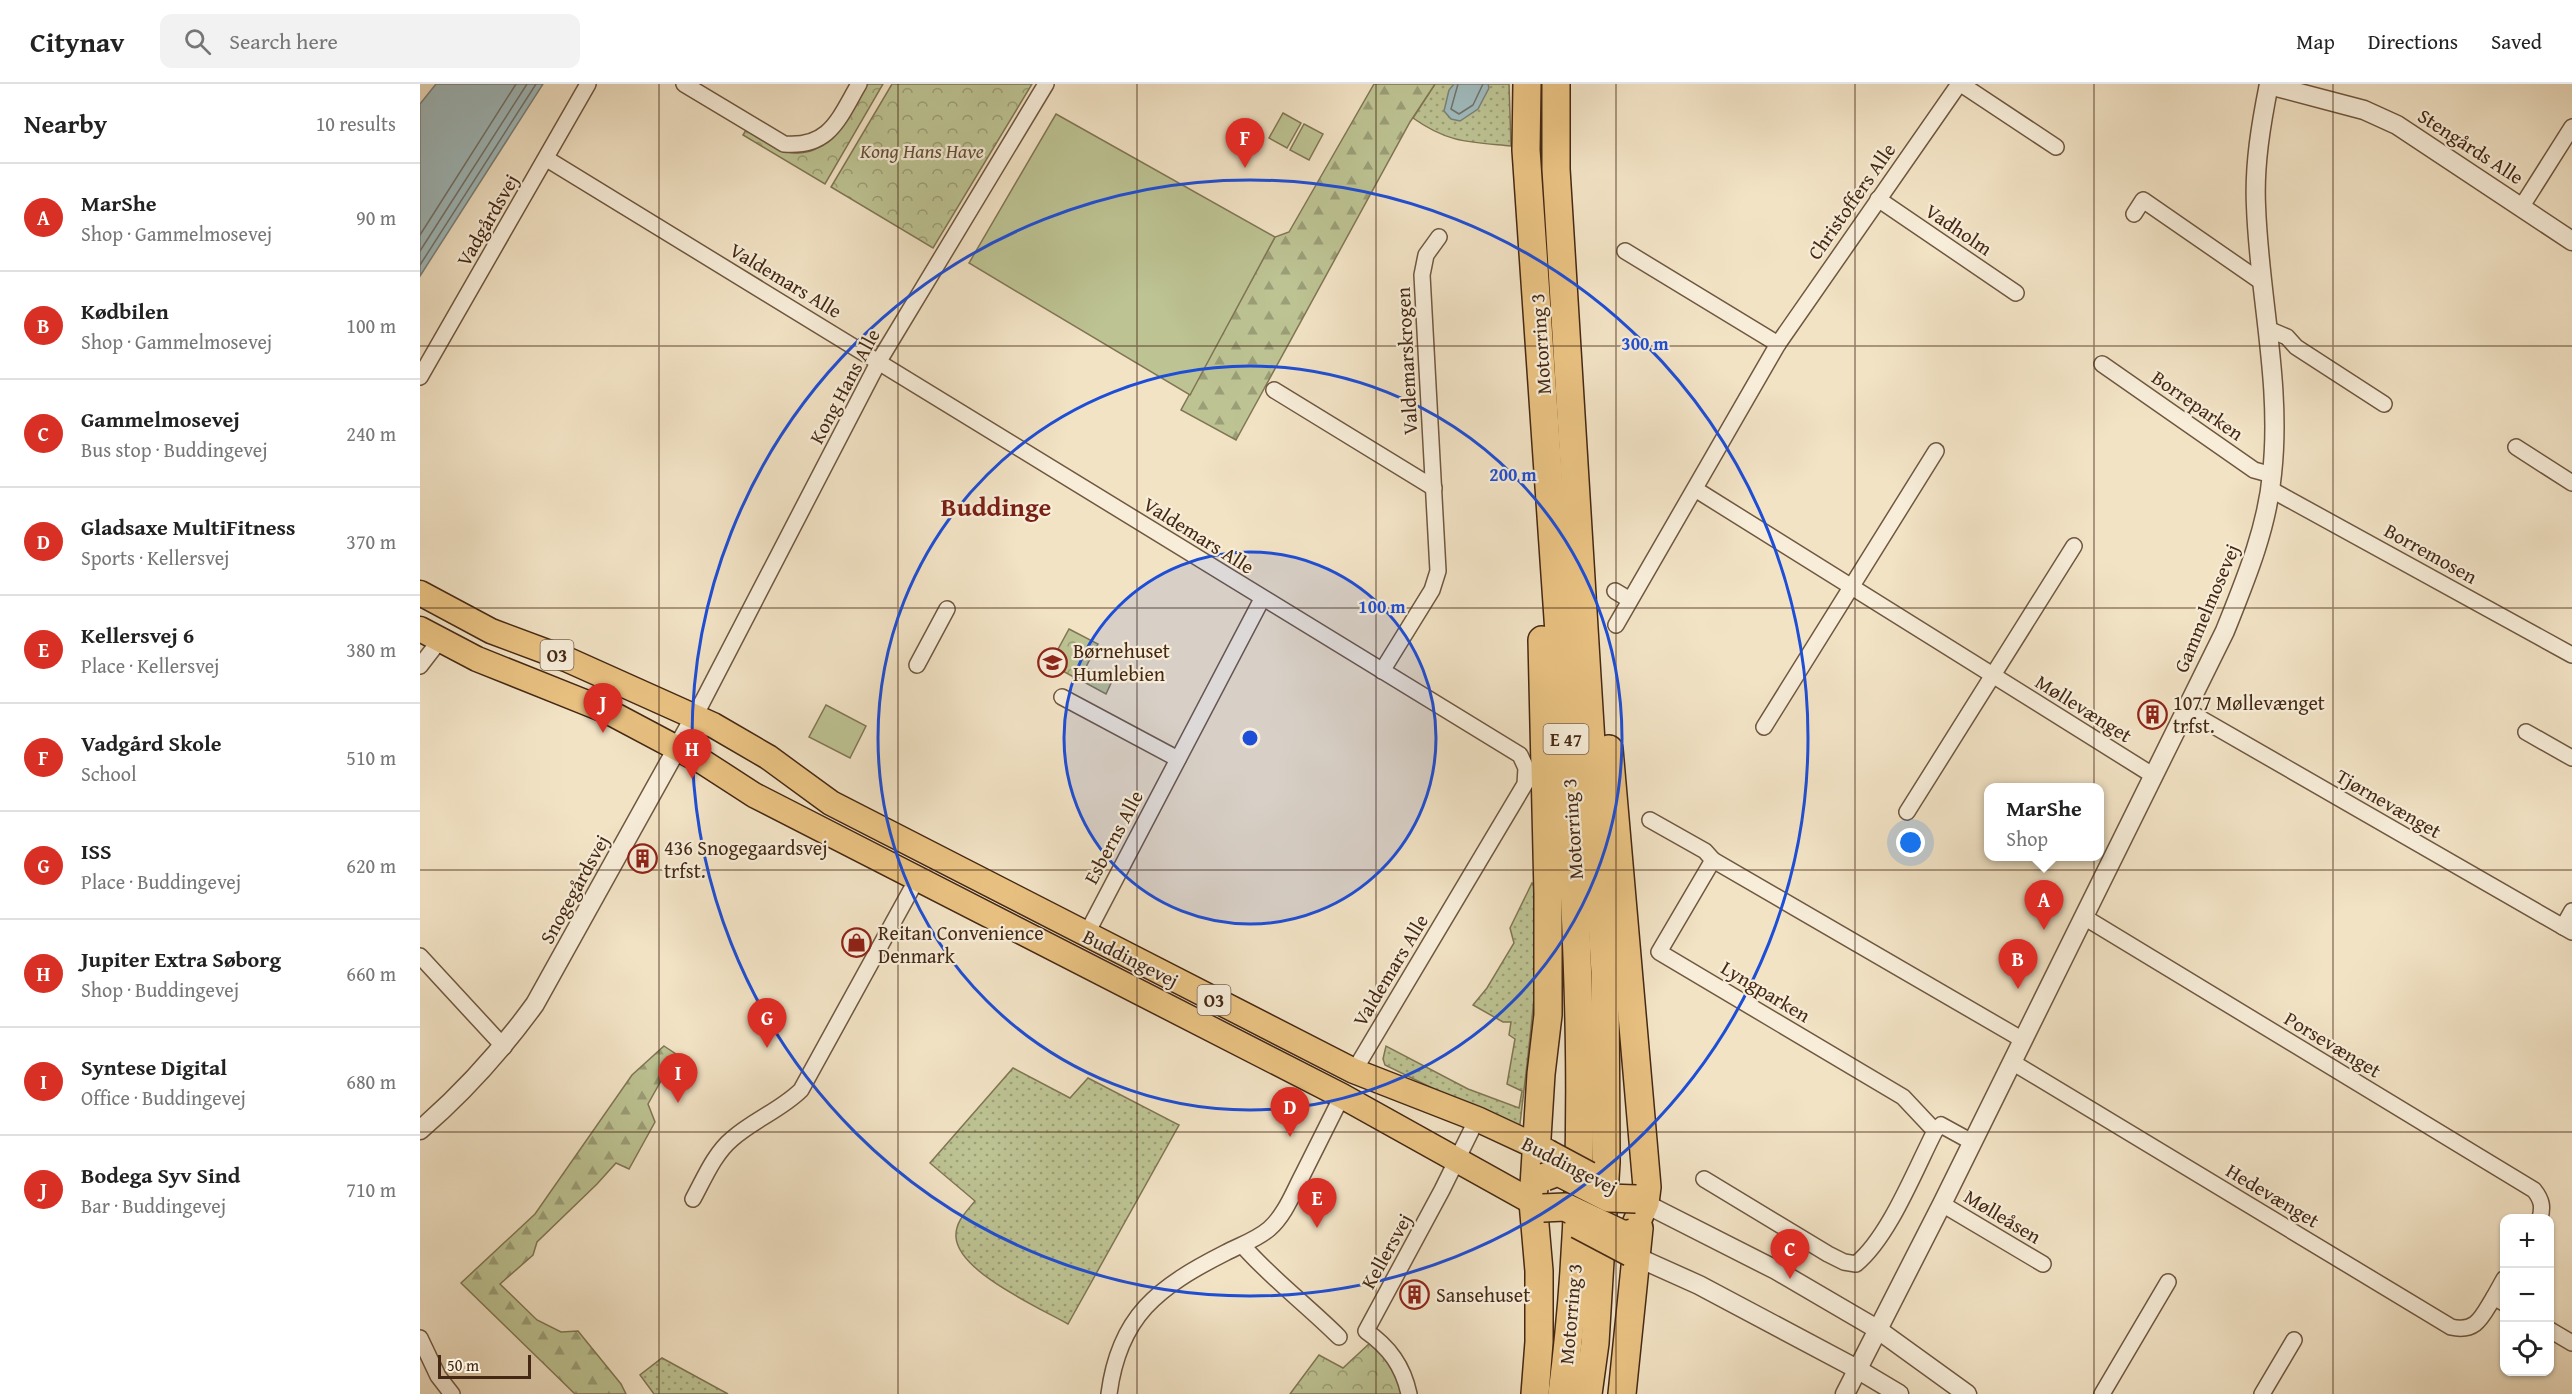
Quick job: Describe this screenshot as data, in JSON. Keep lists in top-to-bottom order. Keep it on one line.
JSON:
{"streets":{"highway":["Motorring 3","E 47"],"main road":["O3","Buddingevej"],"street":["Stengårds Alle","Christoffers Alle","Vadgårdsvej","Vadholm","Valdemars Alle","Valdemarskrogen","Kong Hans Alle","Borreparken","Borremosen","Gammelmosevej","Møllevænget","Tjørnevænget","Esberns Alle","Snogegårdsvej","Lyngparken","Porsevænget","Hedevænget","Mølleåsen","Kellersvej"]},"crossings":[["Stengårds Alle","Gammelmosevej"],["Christoffers Alle","Vadholm"],["Christoffers Alle","Møllevænget"],["Vadgårdsvej","Valdemars Alle"],["Valdemars Alle","Valdemarskrogen"],["Valdemars Alle","Kong Hans Alle"],["Valdemars Alle","Esberns Alle"],["Valdemars Alle","Buddingevej"],["Kong Hans Alle","Snogegårdsvej"],["Kong Hans Alle","Buddingevej"],["Borreparken","Borremosen"],["Borreparken","Gammelmosevej"],["Borremosen","Gammelmosevej"],["Gammelmosevej","Møllevænget"],["Gammelmosevej","Tjørnevænget"],["Gammelmosevej","Porsevænget"],["Gammelmosevej","Hedevænget"],["Gammelmosevej","Mølleåsen"],["Esberns Alle","Buddingevej"],["Snogegårdsvej","Buddingevej"],["Buddingevej","Kellersvej"]],"districts":["Buddinge"],"parks":["Kong Hans Have"],"places":{"school or university":["Børnehuset Humlebien"],"building":["1077 Møllevænget trfst.","436 Snogegaardsvej trfst.","Sansehuset"],"shop":["Reitan Convenience Denmark"]},"scale_bar":"50 m","page":{"header":"Citynav","search":"Search here","nav":["Map","Directions","Saved"],"heading":["Nearby","10 results"],"pins":["F","J","H","A","B","G","I","D","E","C"],"list":[{"mark":"A","name":"MarShe","note":"Shop · Gammelmosevej","value":"90 m"},{"mark":"B","name":"Kødbilen","note":"Shop · Gammelmosevej","value":"100 m"},{"mark":"C","name":"Gammelmosevej","note":"Bus stop · Buddingevej","value":"240 m"},{"mark":"D","name":"Gladsaxe MultiFitness","note":"Sports · Kellersvej","value":"370 m"},{"mark":"E","name":"Kellersvej 6","note":"Place · Kellersvej","value":"380 m"},{"mark":"F","name":"Vadgård Skole","note":"School","value":"510 m"},{"mark":"G","name":"ISS","note":"Place · Buddingevej","value":"620 m"},{"mark":"H","name":"Jupiter Extra Søborg","note":"Shop · Buddingevej","value":"660 m"},{"mark":"I","name":"Syntese Digital","note":"Office · Buddingevej","value":"680 m"},{"mark":"J","name":"Bodega Syv Sind","note":"Bar · Buddingevej","value":"710 m"}],"popup":["MarShe","Shop"],"map_buttons":["+","−"],"scale":"50 m"},"rings":["300 m","200 m","100 m"]}
